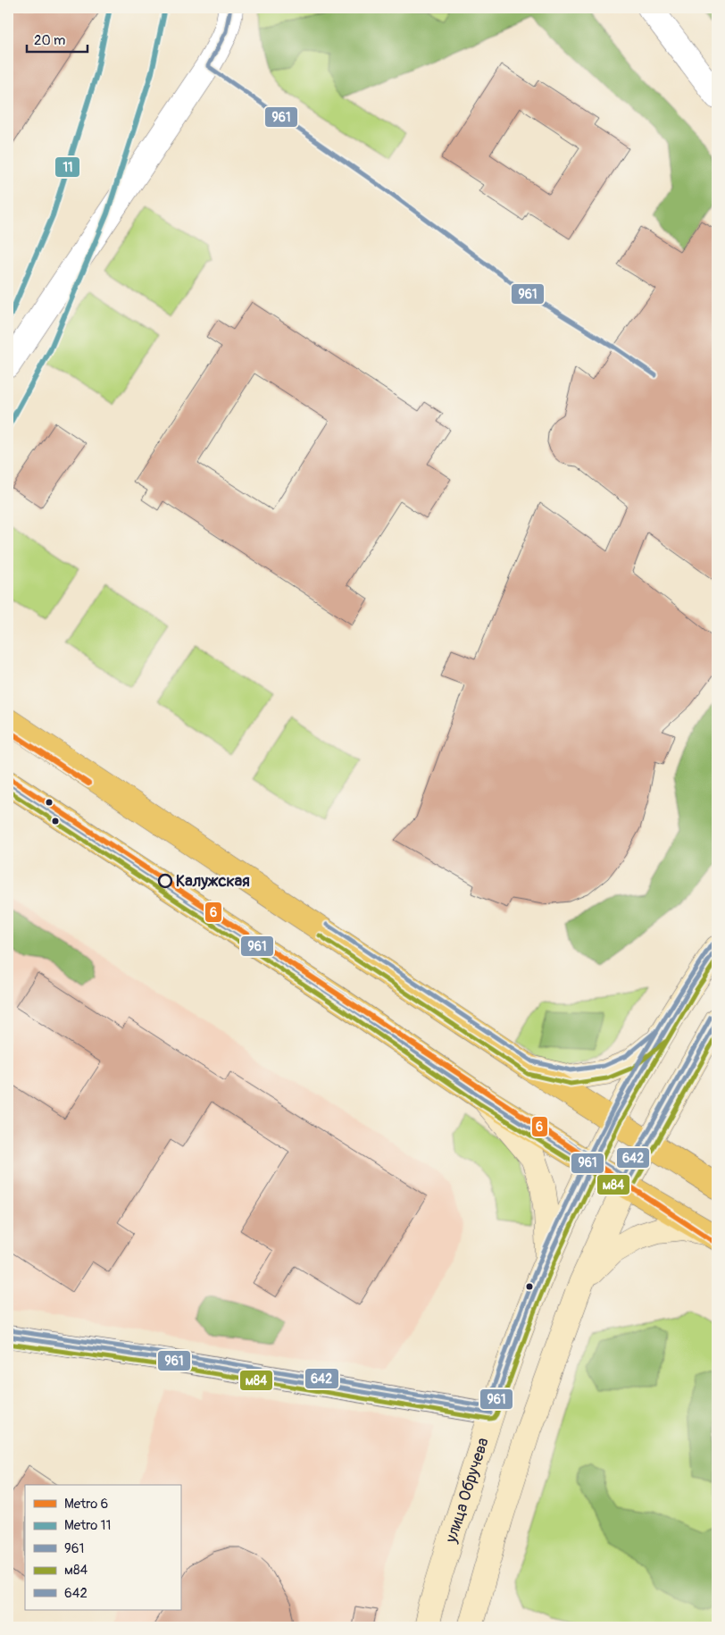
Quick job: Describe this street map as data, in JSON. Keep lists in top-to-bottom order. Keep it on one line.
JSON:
{"streets":{"main road":["улица Обручева"]},"places":["Калужская"],"lines":["metro line 11","transit line 961","metro line 6","transit line 642","transit line м84"],"legend":["Metro 6","Metro 11","961","м84","642"],"scale_bar":"20 m"}
